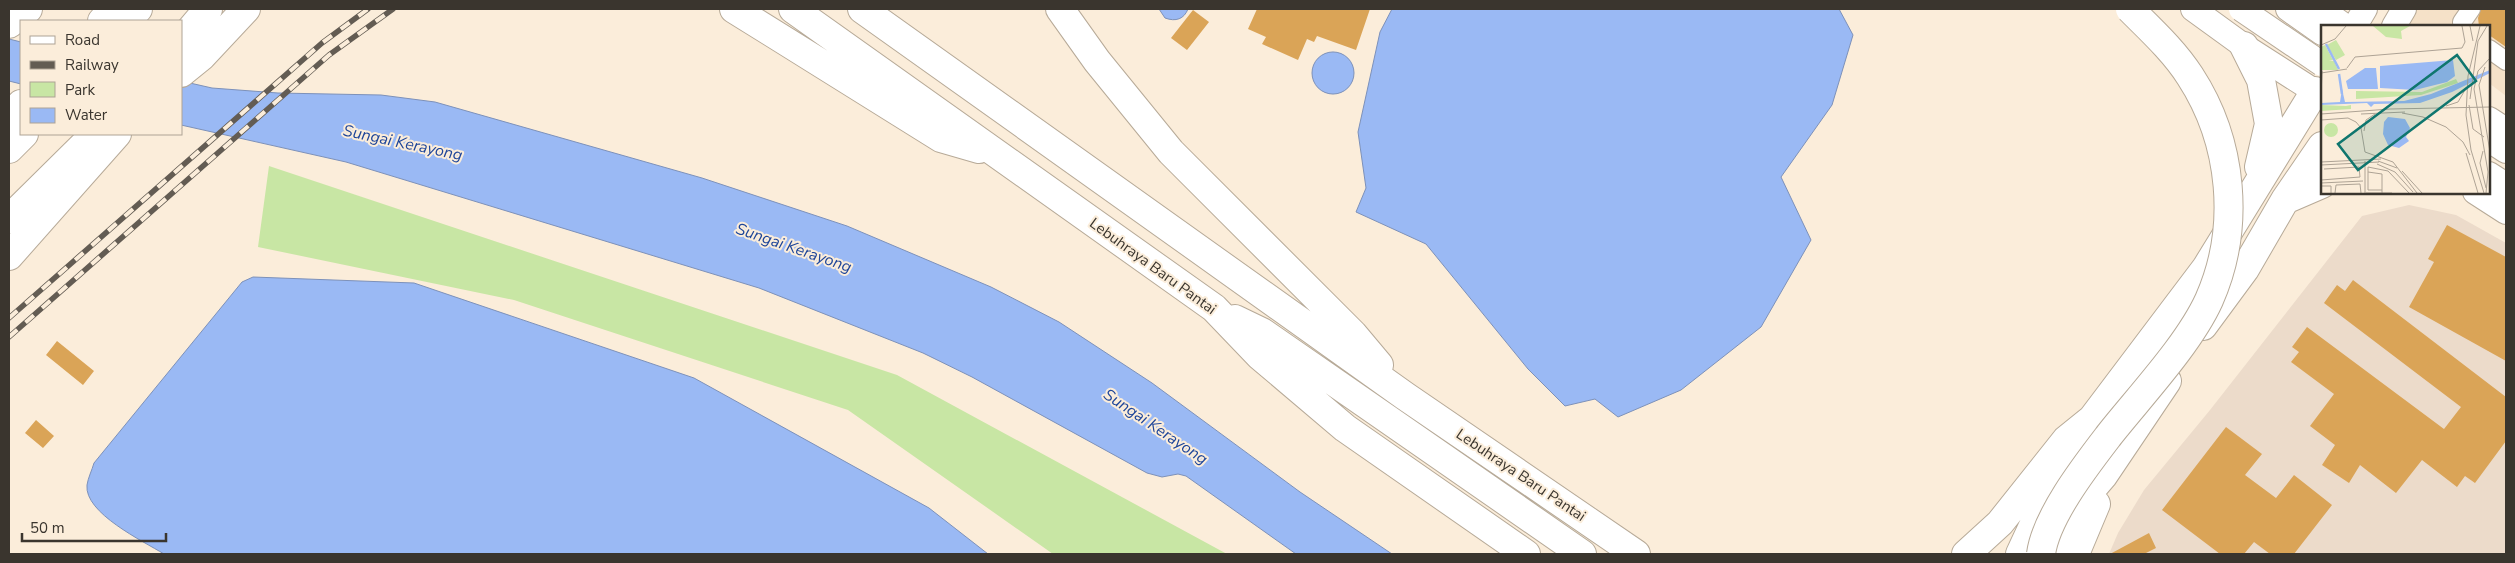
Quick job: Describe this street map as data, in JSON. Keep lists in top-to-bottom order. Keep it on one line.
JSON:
{"streets":{"highway":["Lebuhraya Baru Pantai"]},"water":["Sungai Kerayong"],"legend":["Road","Railway","Park","Water"],"scale_bar":"50 m"}
